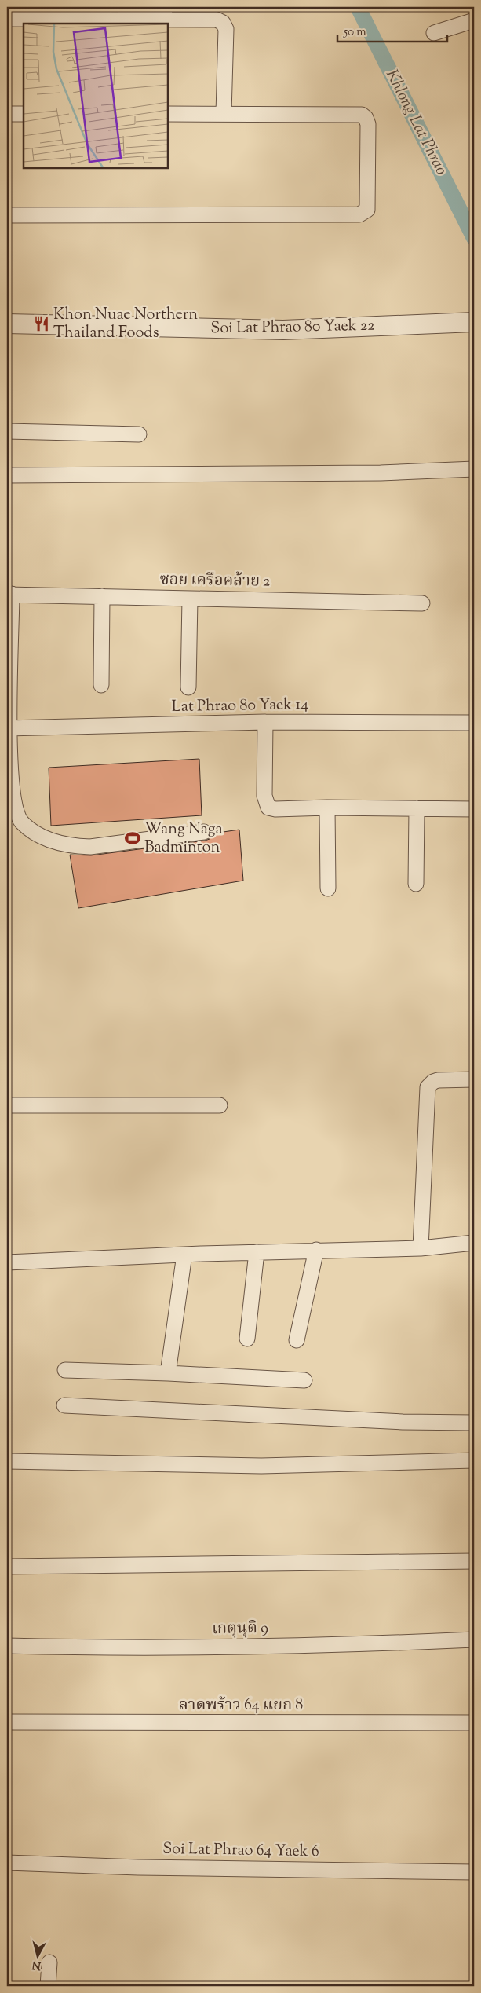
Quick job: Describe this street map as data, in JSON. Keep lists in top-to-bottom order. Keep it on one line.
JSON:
{"streets":{"street":["Soi Lat Phrao 80 Yaek 22","ซอย เครือคล้าย 2","Lat Phrao 80 Yaek 14","เกตุนุติ 9","ลาดพร้าว 64 แยก 8","Soi Lat Phrao 64 Yaek 6"]},"water":["Khlong Lat Phrao"],"places":{"restaurant":["Khon Nuae Northern Thailand Foods"],"sports":["Wang Naga Badminton"]},"scale_bar":"50 m","north":"bottom"}
